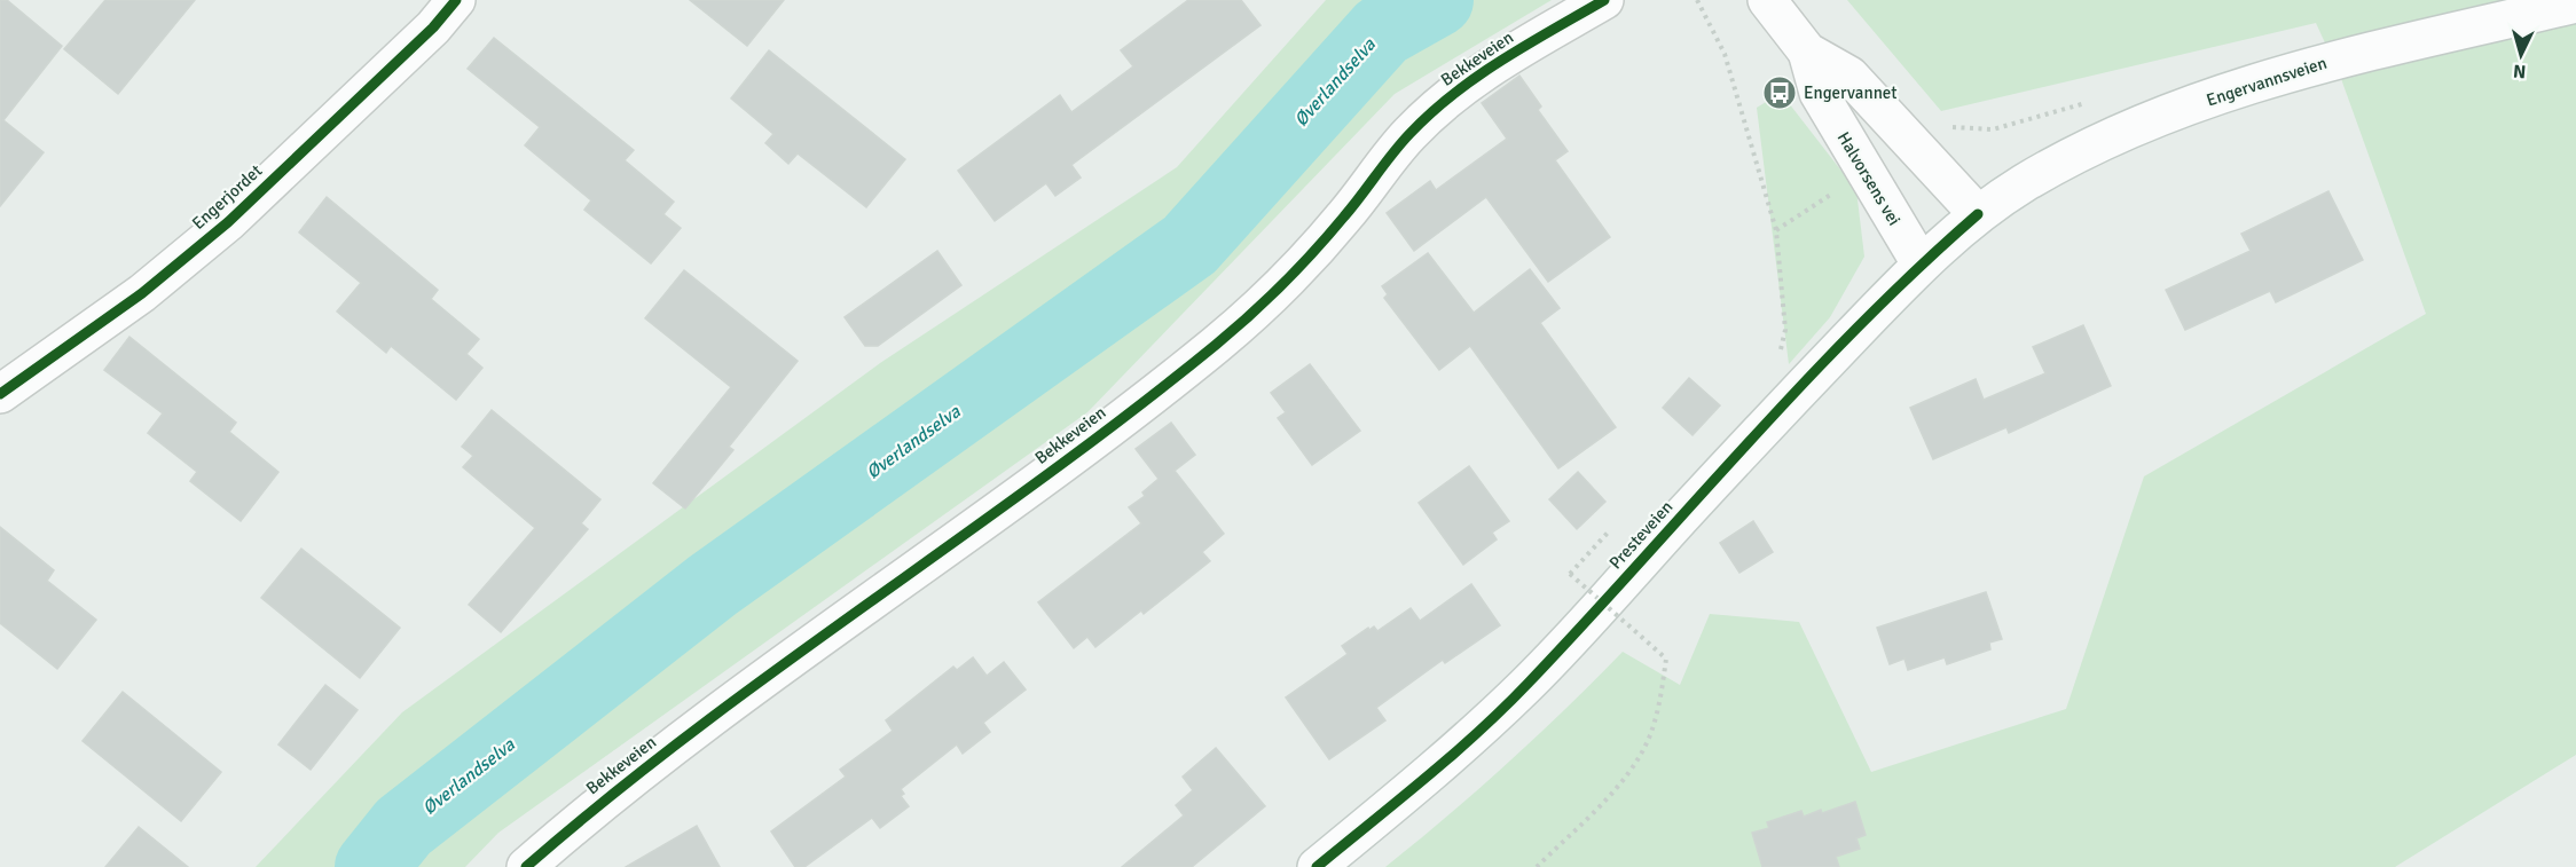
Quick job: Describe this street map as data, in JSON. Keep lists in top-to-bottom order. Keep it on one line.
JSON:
{"streets":{"street":["Bekkeveien","Engervannsveien","Halvorsens vei","Engerjordet","Presteveien"]},"crossings":[["Engervannsveien","Halvorsens vei"],["Engervannsveien","Presteveien"],["Halvorsens vei","Presteveien"]],"water":["Øverlandselva"],"places":{"bus stop":["Engervannet"]},"north":"bottom"}
